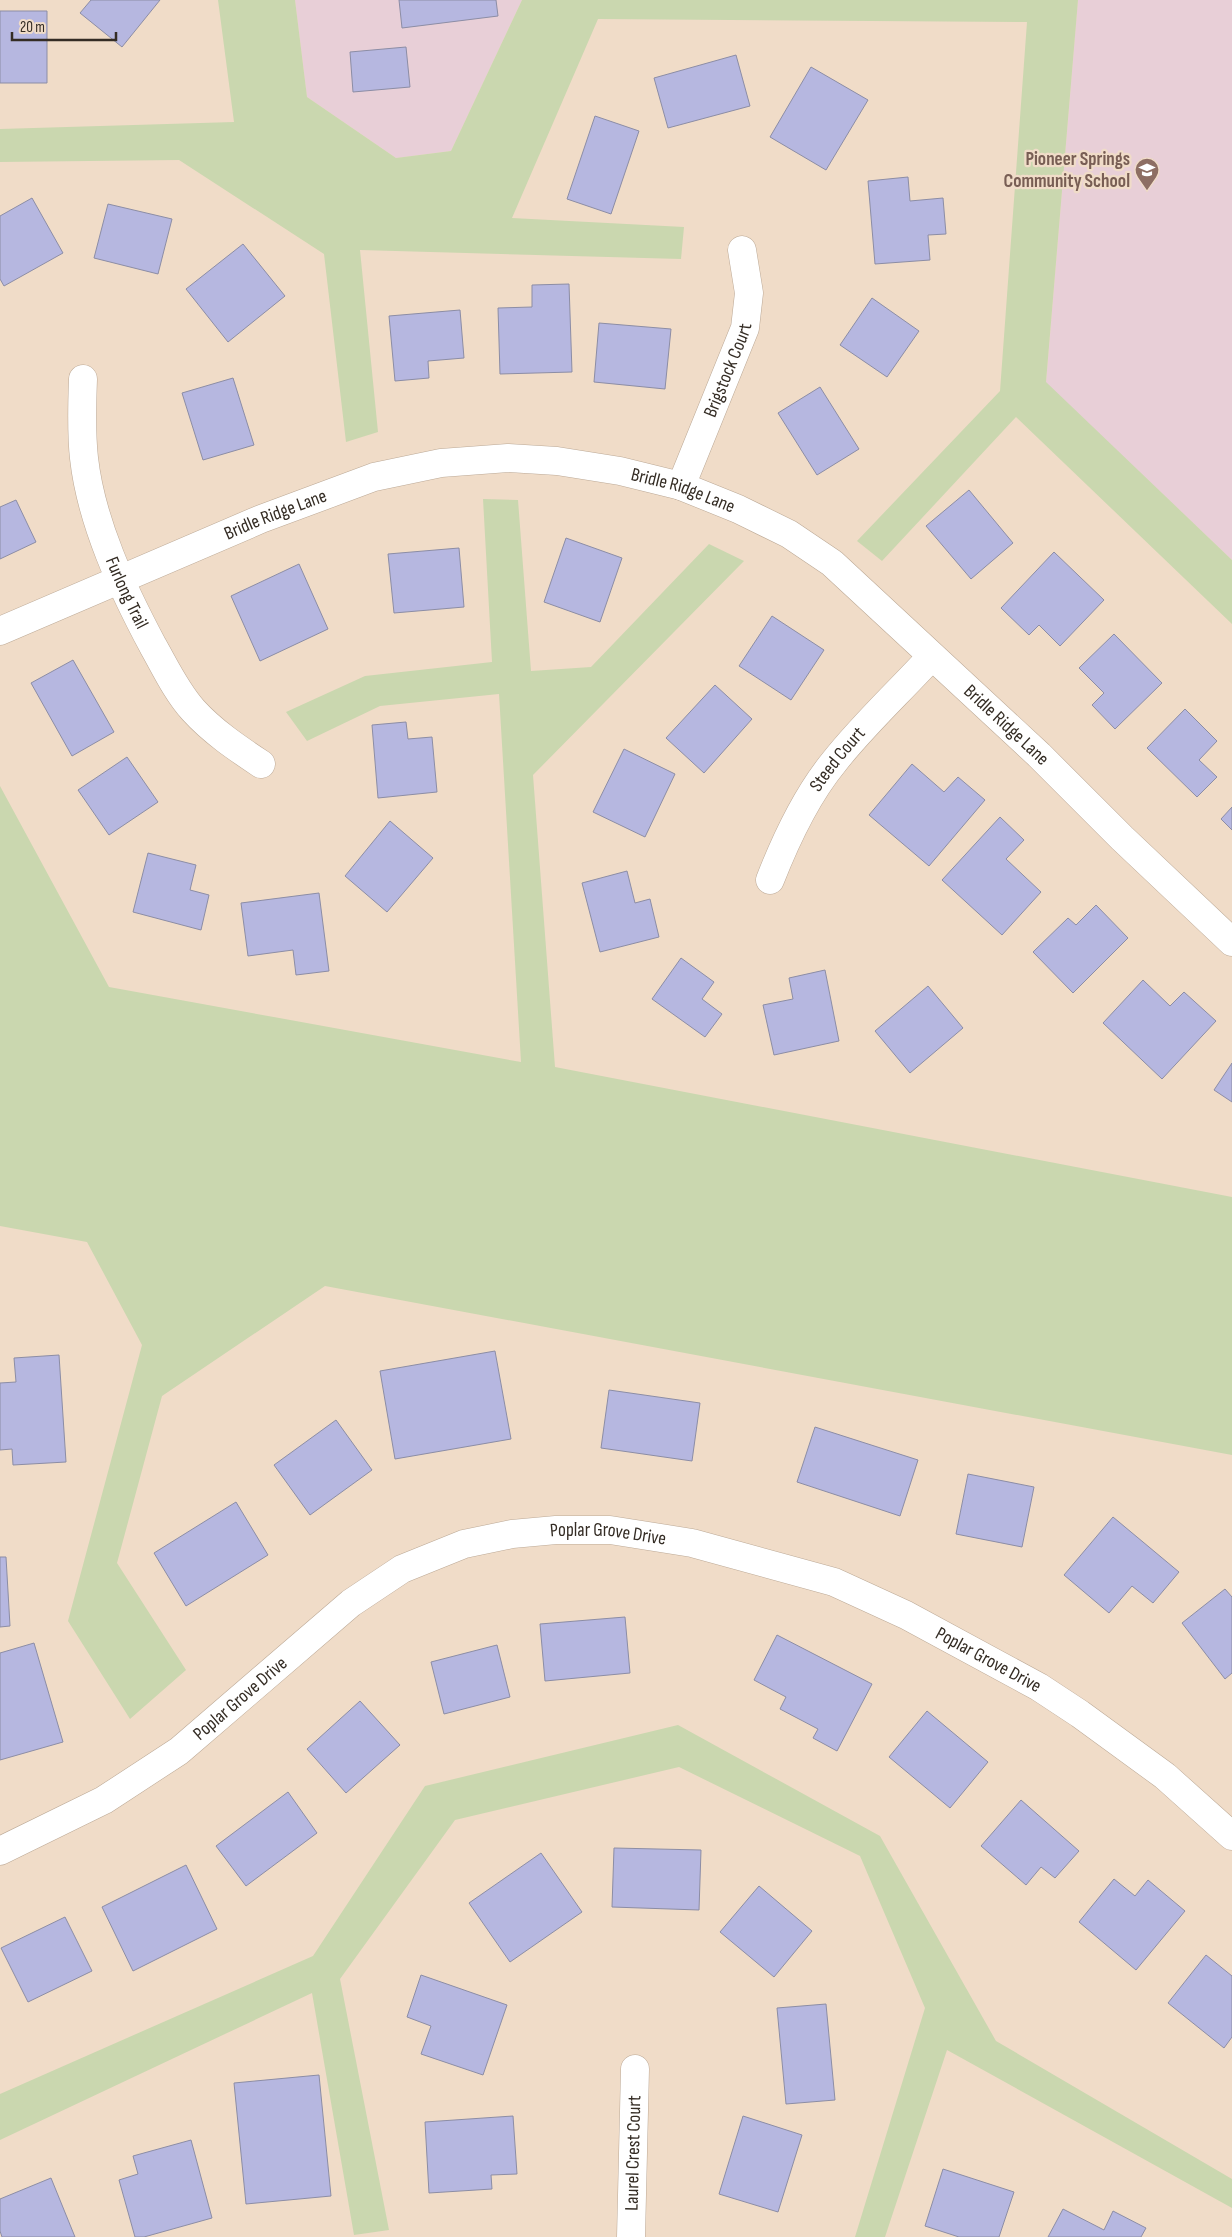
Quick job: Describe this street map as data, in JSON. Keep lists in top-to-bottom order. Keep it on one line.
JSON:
{"streets":{"street":["Brigstock Court","Bridle Ridge Lane","Furlong Trail","Steed Court","Poplar Grove Drive","Laurel Crest Court"]},"crossings":[["Brigstock Court","Bridle Ridge Lane"],["Bridle Ridge Lane","Furlong Trail"],["Bridle Ridge Lane","Steed Court"]],"places":{"school or university":["Pioneer Springs Community School"]},"scale_bar":"20 m"}
